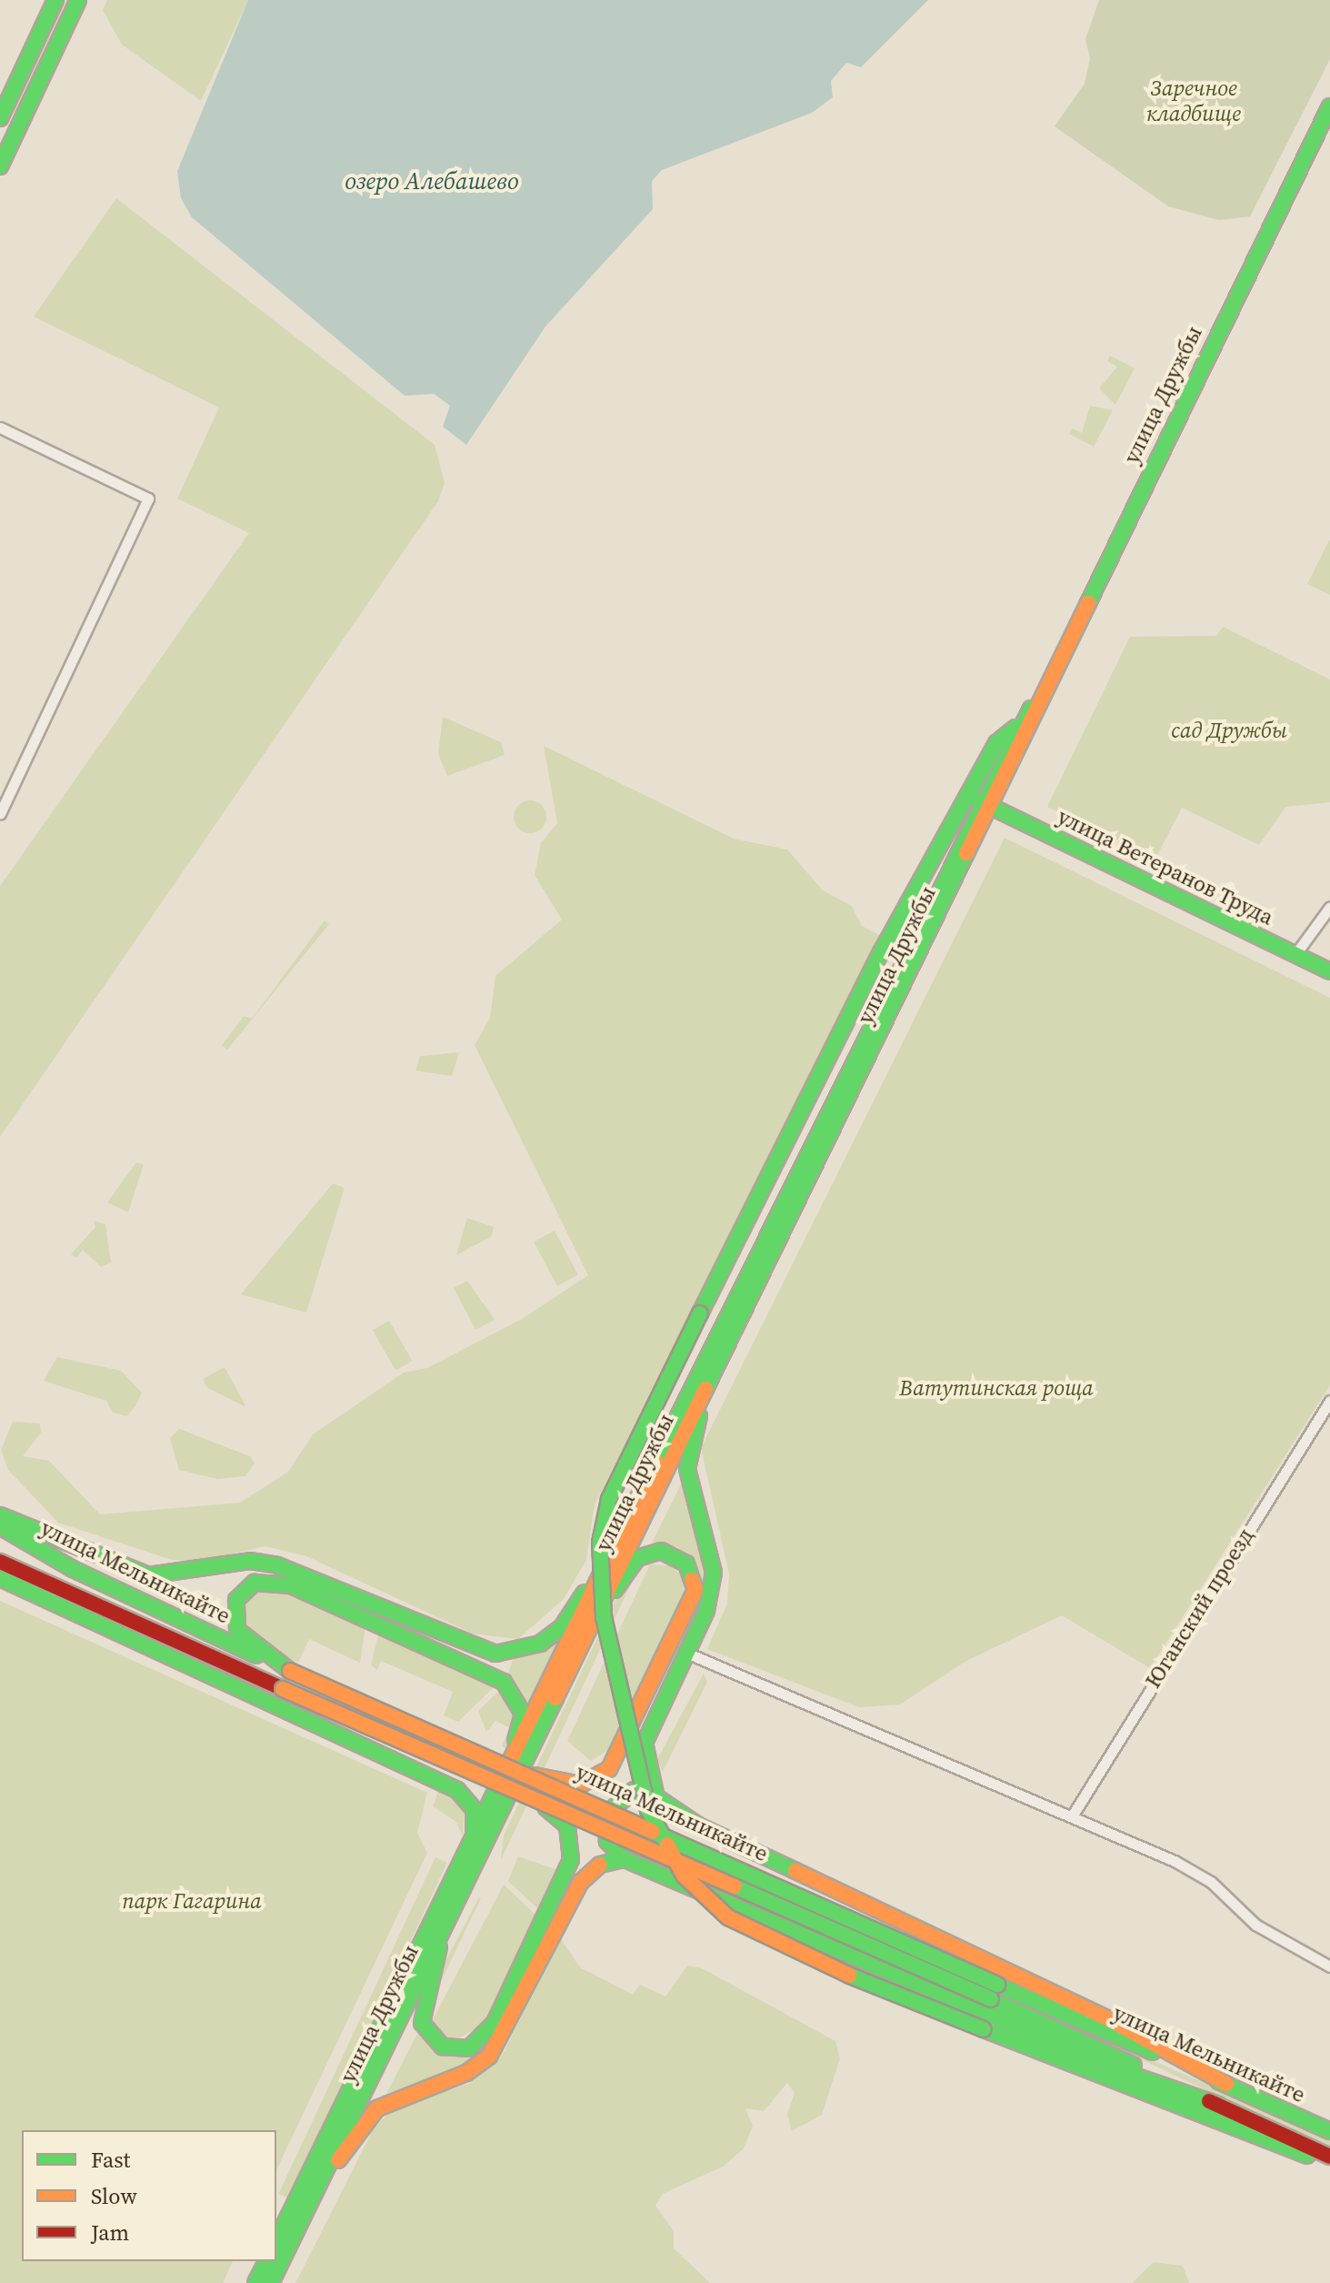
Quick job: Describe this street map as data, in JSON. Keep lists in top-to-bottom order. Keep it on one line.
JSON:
{"streets":{"main road":["улица Дружбы","улица Ветеранов Труда","улица Мельникайте"],"street":["Юганский проезд"]},"crossings":[["улица Дружбы","улица Ветеранов Труда"]],"water":["озеро Алебашево"],"parks":["Заречное кладбище","сад Дружбы","Ватутинская роща","парк Гагарина"],"legend":["Fast","Slow","Jam"]}
